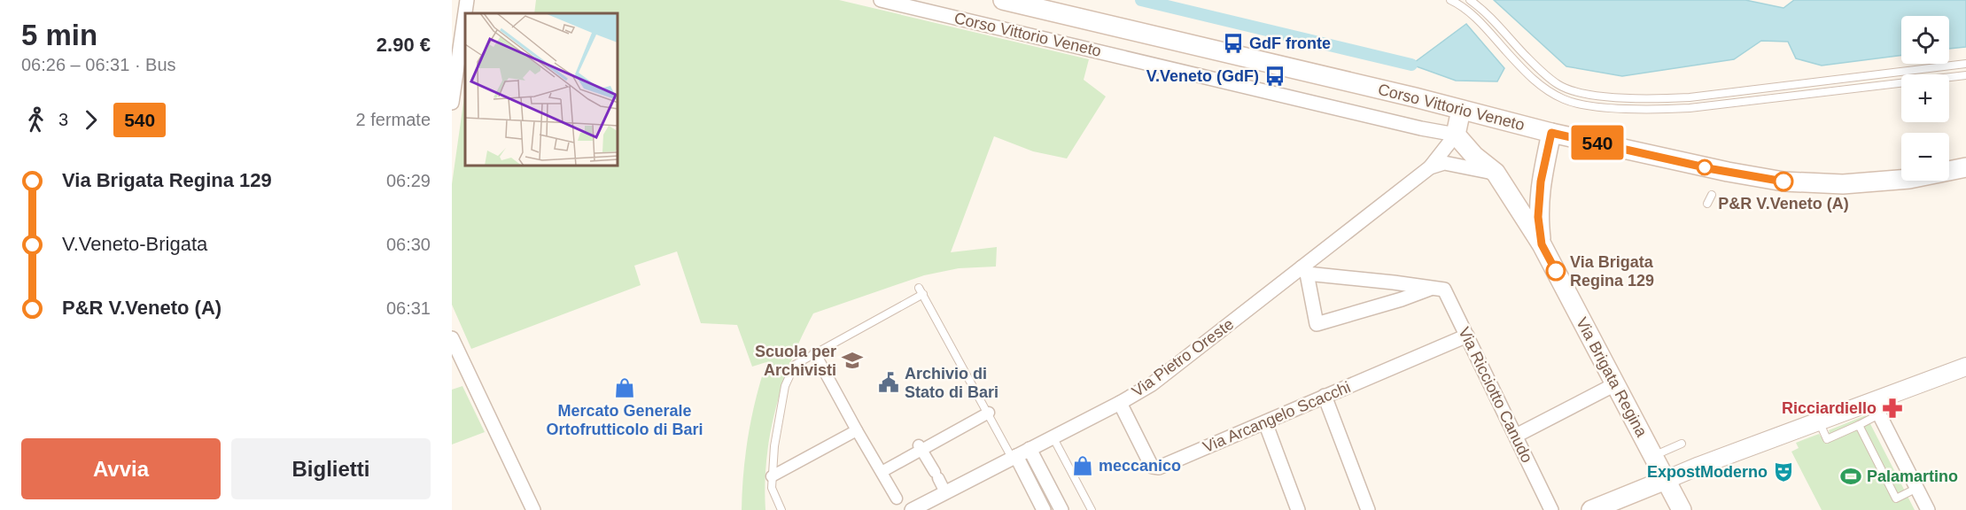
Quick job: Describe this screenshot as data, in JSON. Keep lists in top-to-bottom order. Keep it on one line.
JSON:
{"streets":{"main road":["Corso Vittorio Veneto","Via Brigata Regina"],"street":["Via Pietro Oreste","Via Ricciotto Canudo","Via Arcangelo Scacchi"]},"crossings":[["Corso Vittorio Veneto","Via Pietro Oreste"],["Corso Vittorio Veneto","Via Brigata Regina"],["Via Pietro Oreste","Via Brigata Regina"],["Via Pietro Oreste","Via Arcangelo Scacchi"],["Via Ricciotto Canudo","Via Arcangelo Scacchi"]],"places":{"bus stop":["GdF fronte","V.Veneto (GdF)"],"other":["P&R V.Veneto (A)","Via Brigata Regina 129"],"school or university":["Scuola per Archivisti"],"public building":["Archivio di Stato di Bari"],"shop":["Mercato Generale Ortofrutticolo di Bari","meccanico"],"pharmacy":["Ricciardiello"],"theatre":["ExpostModerno"],"sports":["Palamartino"]},"lines":["bus line 540"],"page":{"heading":["5 min","06:26 – 06:31 · Bus","2.90 €"],"on_map":"540","map_buttons":["+","−"],"legs":["3","540","2 fermate"],"list":[{"name":"Via Brigata Regina 129","value":"06:29"},{"name":"V.Veneto-Brigata","value":"06:30"},{"name":"P&R V.Veneto (A)","value":"06:31"}],"buttons":["Avvia","Biglietti"]}}
